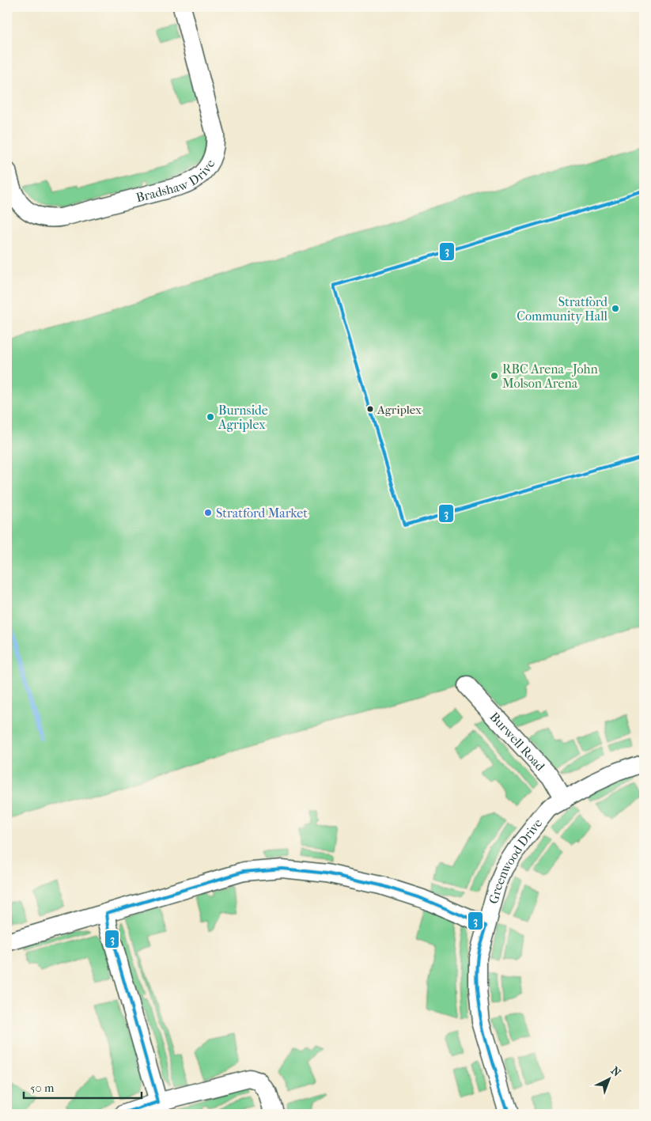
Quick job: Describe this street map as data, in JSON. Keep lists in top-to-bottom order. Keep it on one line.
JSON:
{"streets":{"street":["Bradshaw Drive","Burwell Road","Greenwood Drive"]},"crossings":[["Burwell Road","Greenwood Drive"]],"places":["Stratford Community Hall","RBC Arena - John Molson Arena","Agriplex","Burnside Agriplex","Stratford Market"],"lines":["transit line 3"],"scale_bar":"50 m","north":"top right"}
